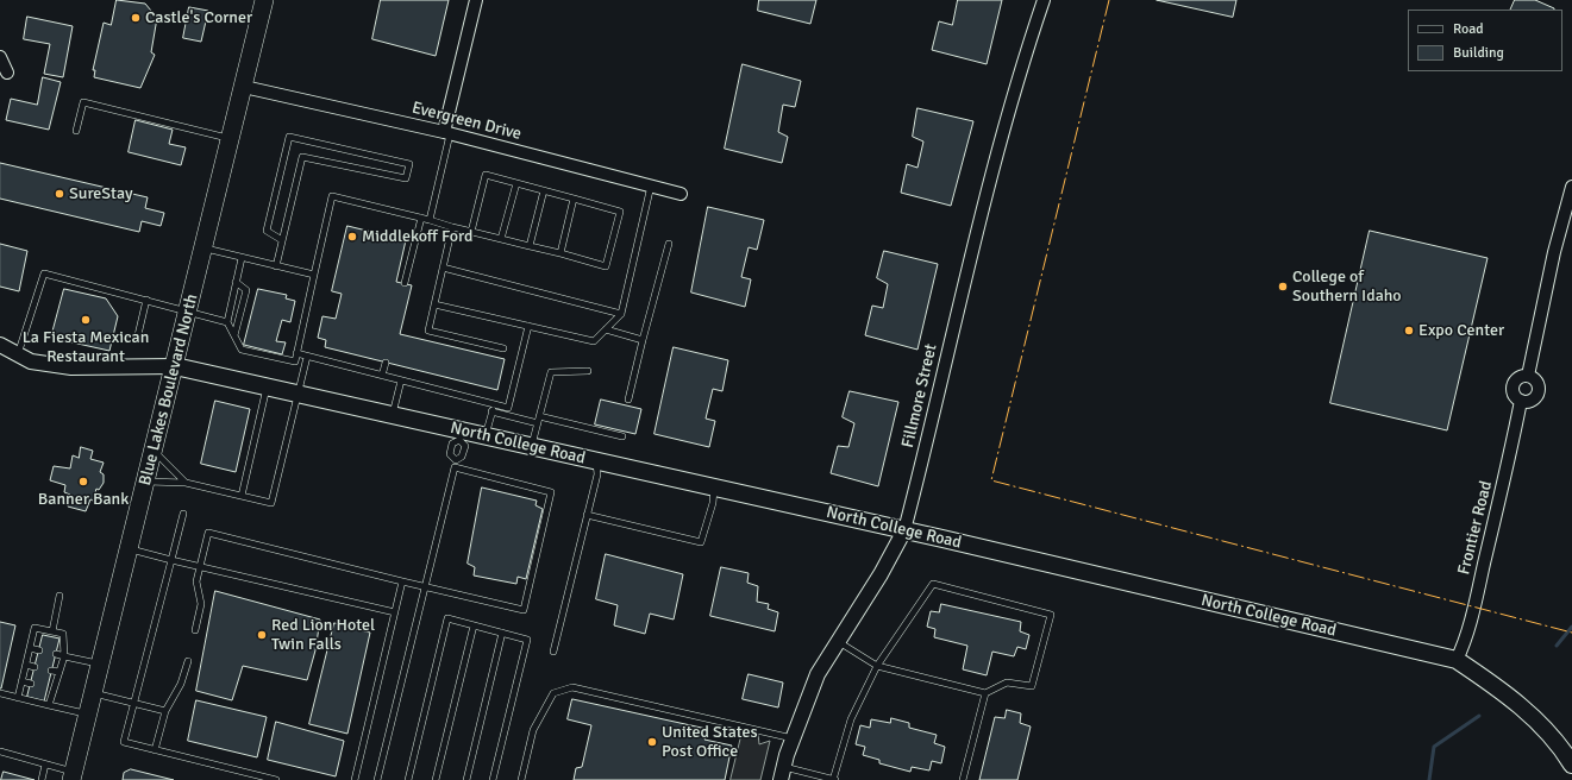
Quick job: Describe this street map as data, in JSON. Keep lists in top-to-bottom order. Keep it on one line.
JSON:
{"streets":{"main road":["Blue Lakes Boulevard North","North College Road"],"street":["Evergreen Drive","Fillmore Street","Frontier Road"]},"crossings":[["Evergreen Drive","Blue Lakes Boulevard North"],["Blue Lakes Boulevard North","North College Road"],["Fillmore Street","North College Road"],["North College Road","Frontier Road"]],"places":["Castle's Corner","SureStay","Middlekoff Ford","College of Southern Idaho","La Fiesta Mexican Restaurant","Expo Center","Banner Bank","Red Lion Hotel Twin Falls","United States Post Office"],"legend":["Road","Building"]}
